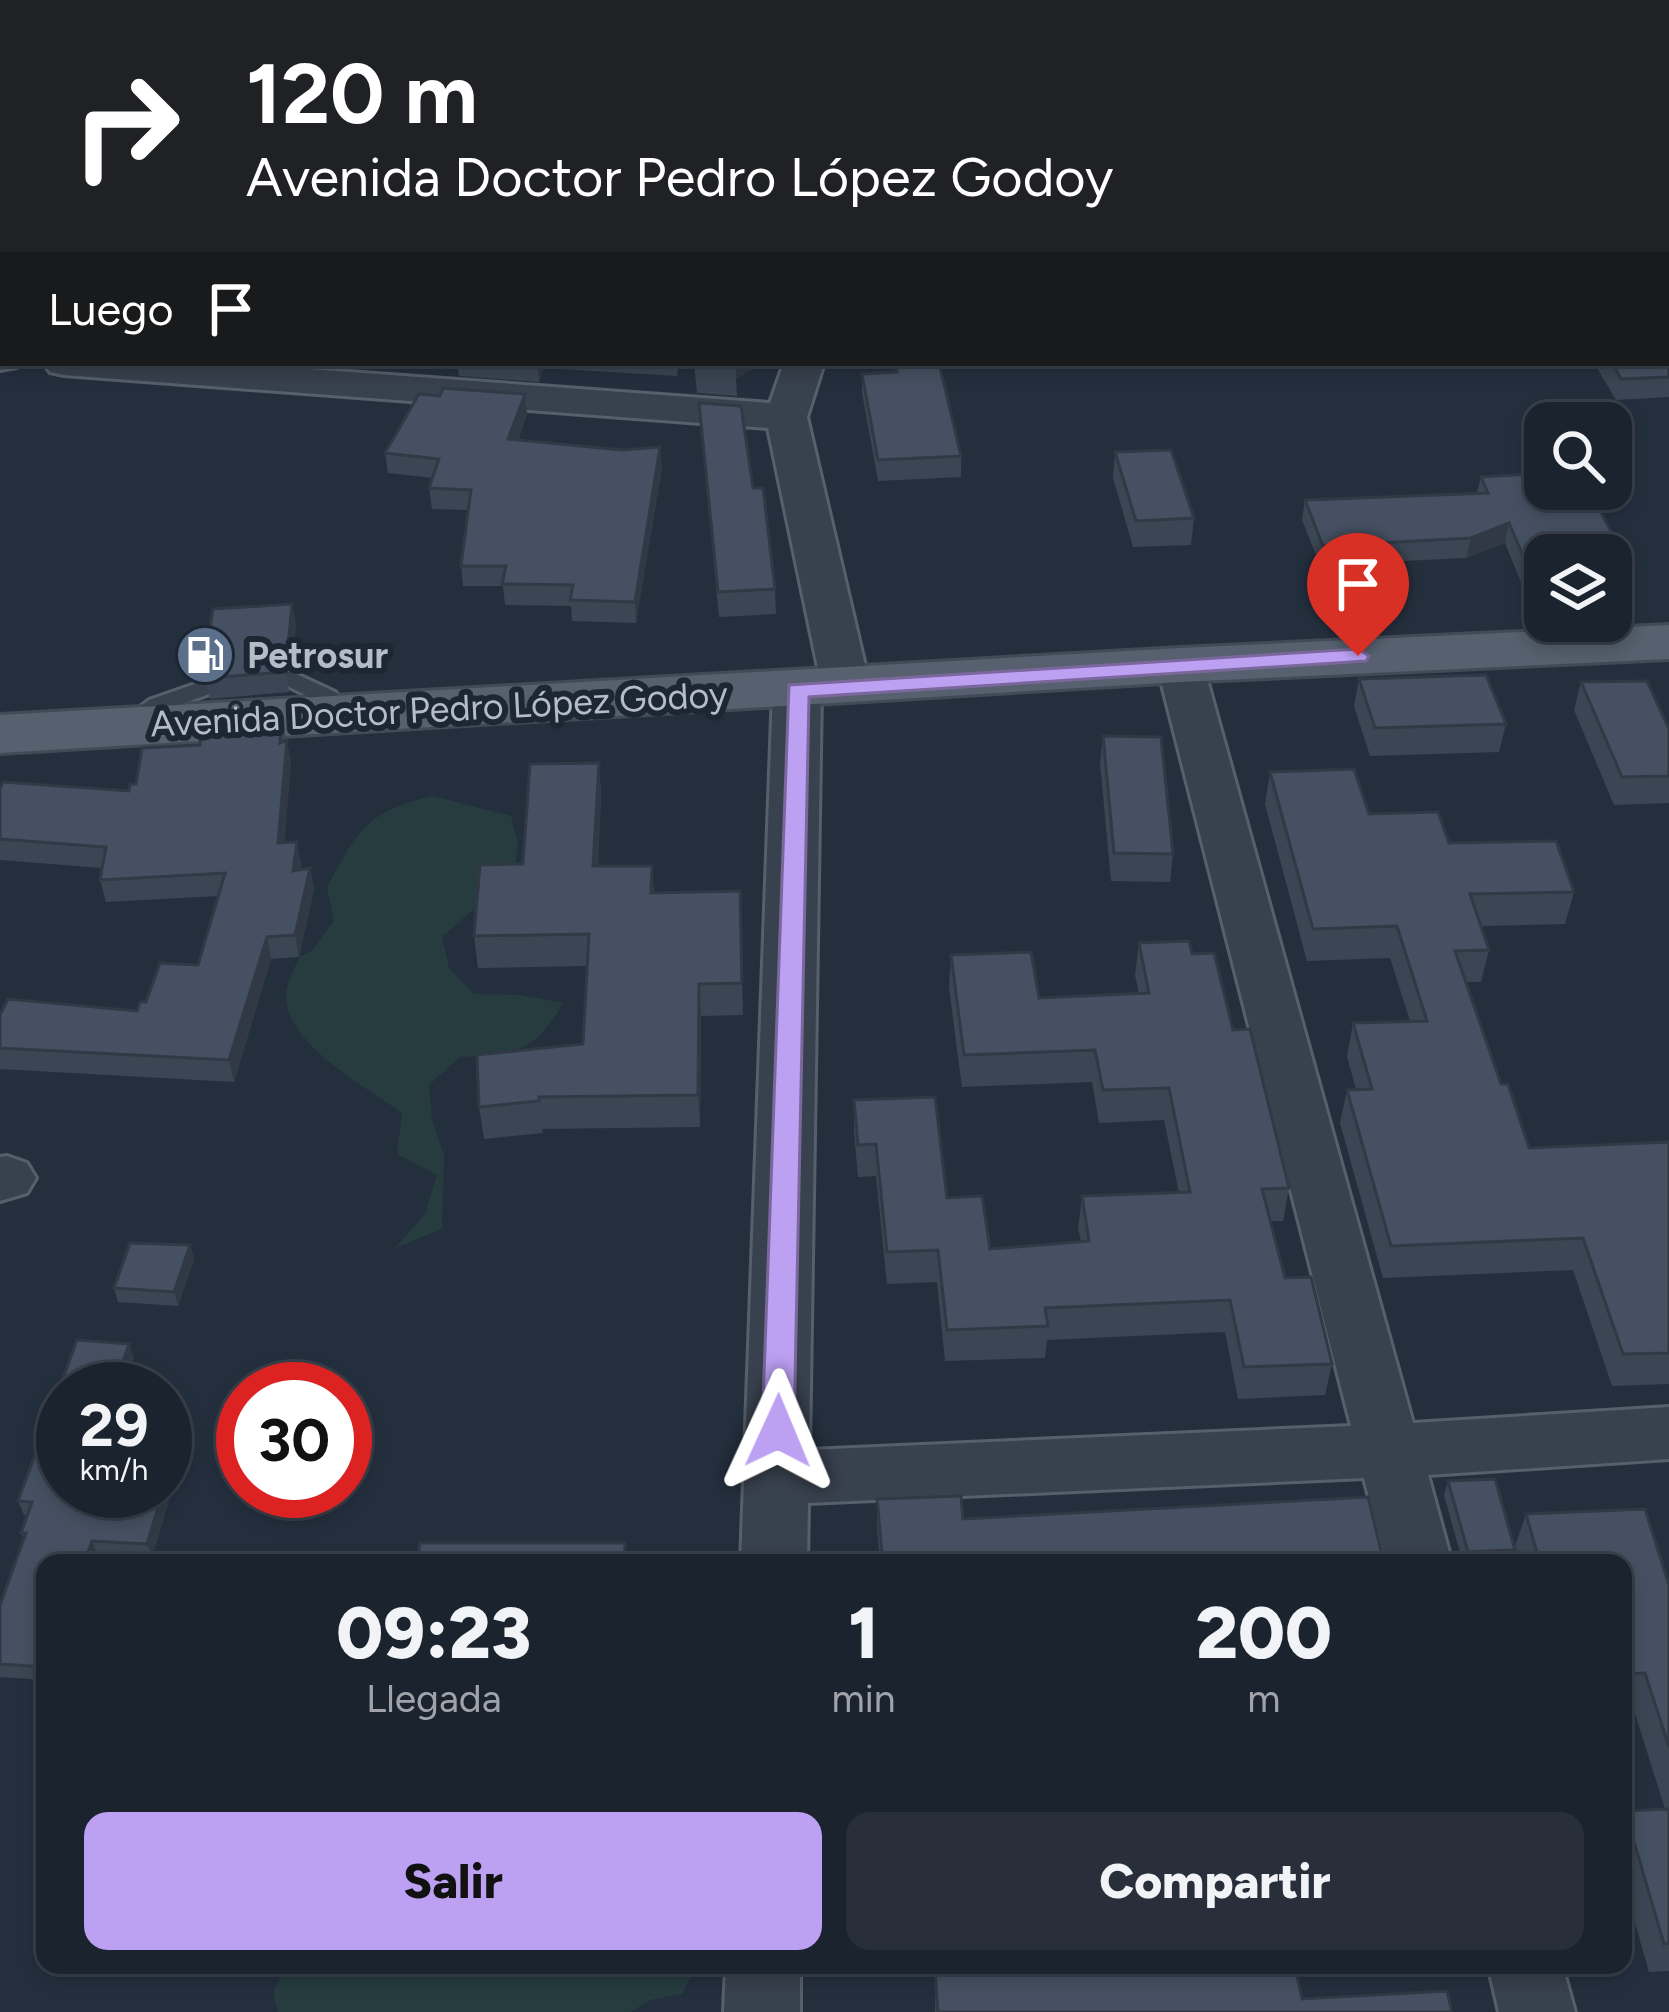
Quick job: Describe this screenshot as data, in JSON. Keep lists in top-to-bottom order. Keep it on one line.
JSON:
{"streets":{"main road":["Avenida Doctor Pedro López Godoy"]},"places":{"fuel station":["Petrosur"]},"page":{"turn":["120 m","Avenida Doctor Pedro López Godoy"],"then":"Luego","speed":"29 km/h","limit":"30","eta":["09:23","Llegada","1","min","200","m"],"buttons":["Salir","Compartir"]}}
